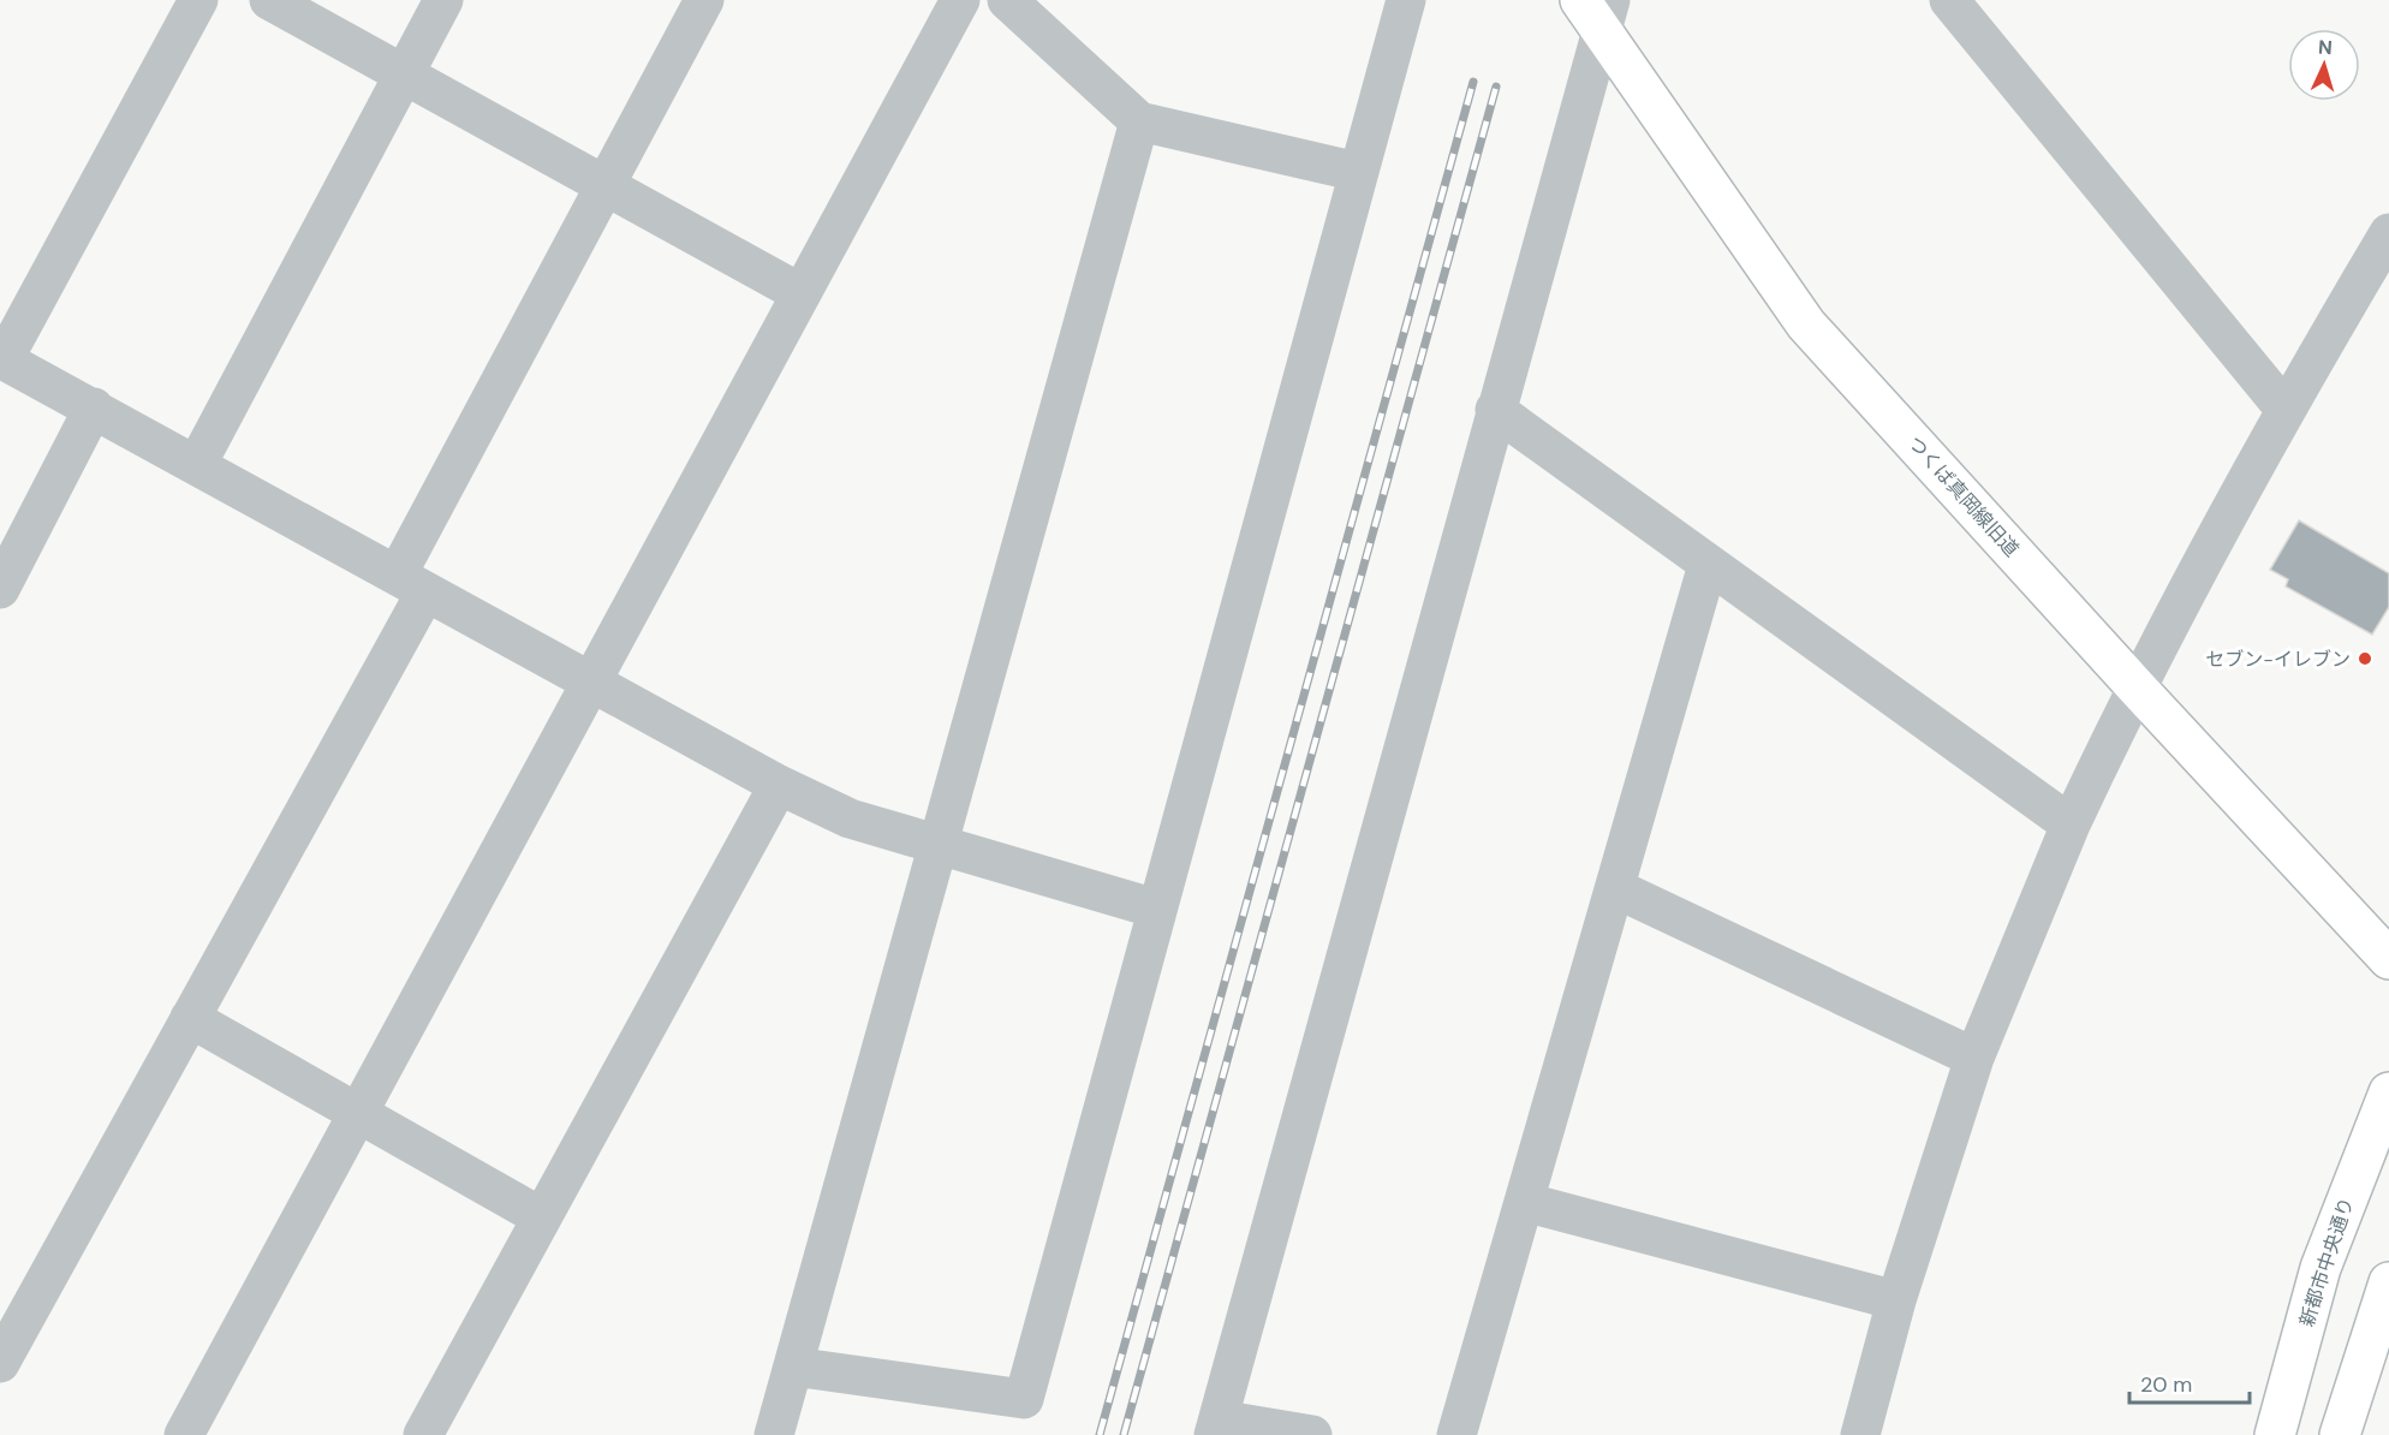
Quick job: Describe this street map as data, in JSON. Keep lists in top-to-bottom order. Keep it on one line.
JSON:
{"streets":{"street":["つくば真岡線旧道","新都市中央通り"]},"places":["セブン-イレブン"],"scale_bar":"20 m","north":"top"}
